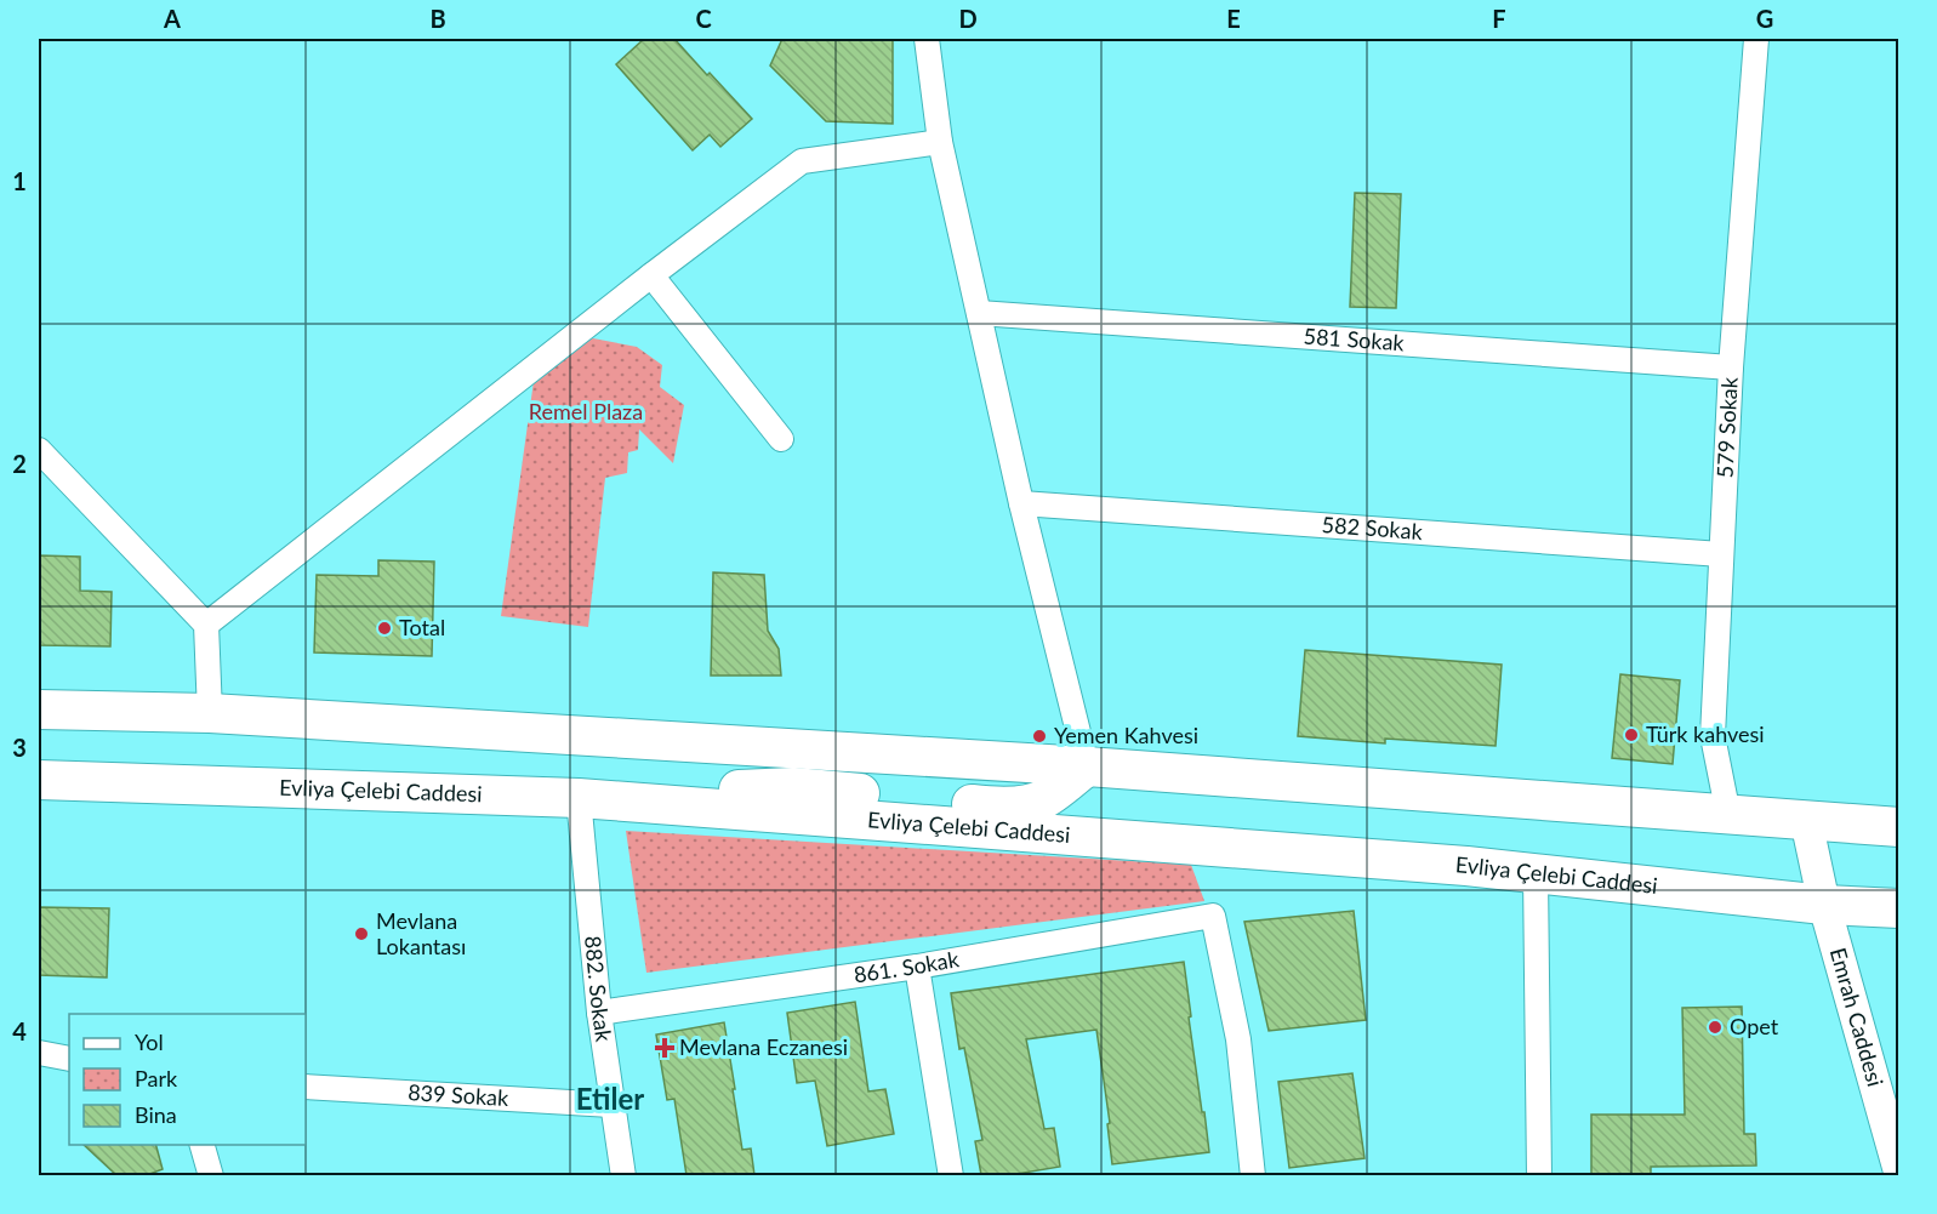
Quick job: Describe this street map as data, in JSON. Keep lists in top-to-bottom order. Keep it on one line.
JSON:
{"streets":{"main road":["Evliya Çelebi Caddesi"],"street":["581 Sokak","579 Sokak","582 Sokak","861. Sokak","882. Sokak","Emrah Caddesi","839 Sokak"]},"crossings":[["581 Sokak","579 Sokak"],["579 Sokak","582 Sokak"],["Evliya Çelebi Caddesi","882. Sokak"],["Evliya Çelebi Caddesi","Emrah Caddesi"],["861. Sokak","882. Sokak"],["882. Sokak","839 Sokak"]],"districts":["Etiler"],"parks":["Remel Plaza"],"places":{"other":["Total","Türk kahvesi","Yemen Kahvesi","Mevlana Lokantası","Opet"],"health":["Mevlana Eczanesi"]},"legend":["Yol","Park","Bina"],"grid":{"columns":["A","B","C","D","E","F","G"],"rows":["1","2","3","4"]}}
